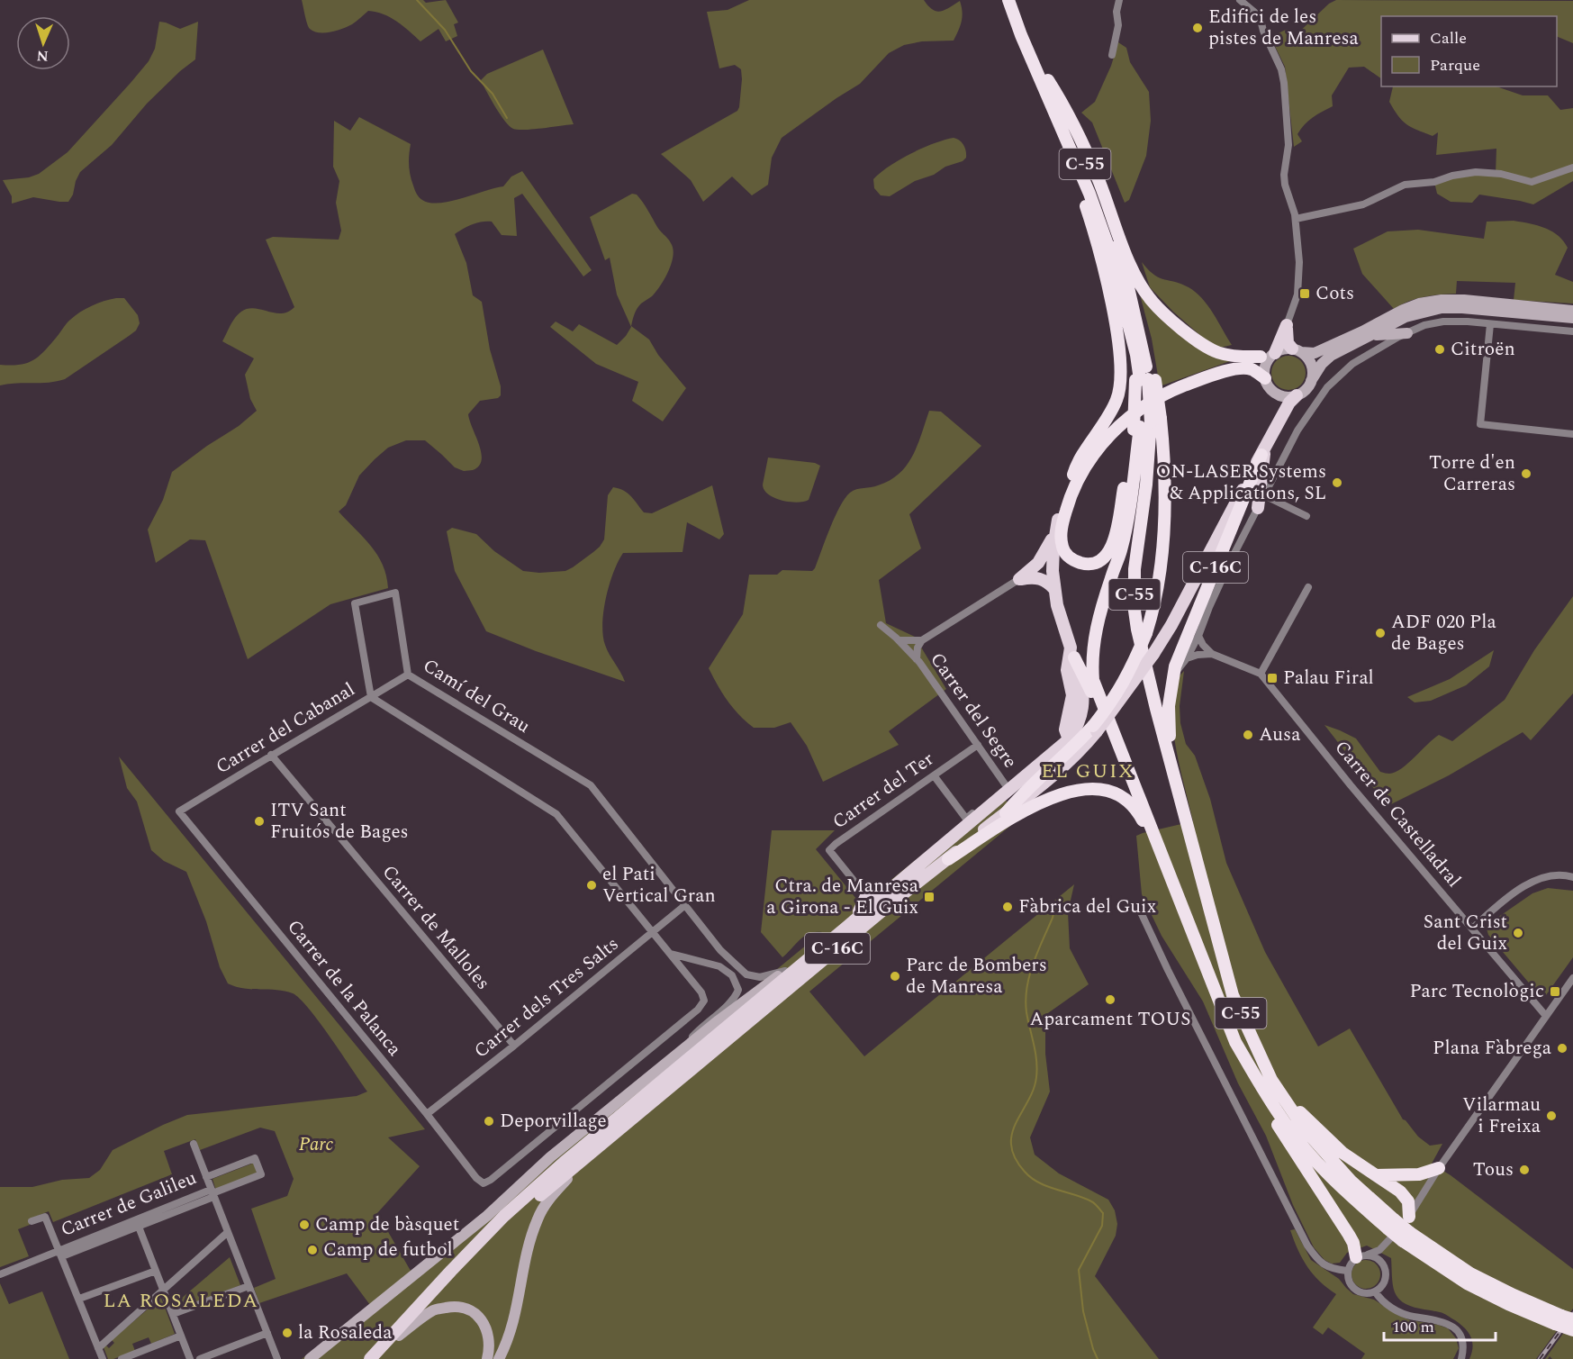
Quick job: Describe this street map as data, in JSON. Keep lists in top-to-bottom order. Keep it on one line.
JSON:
{"streets":{"highway":["C-55","C-16C"],"street":["Camí del Grau","Carrer del Segre","Carrer del Cabanal","Carrer del Ter","Carrer de Castelladral","Carrer de Malloles","Carrer de la Palanca","Carrer dels Tres Salts","Carrer de Galileu"]},"crossings":[["C-55","C-16C"],["Camí del Grau","Carrer del Cabanal"],["Camí del Grau","Carrer dels Tres Salts"],["Carrer del Segre","Carrer del Ter"],["Carrer del Cabanal","Carrer de Malloles"],["Carrer del Cabanal","Carrer de la Palanca"],["Carrer de Malloles","Carrer dels Tres Salts"],["Carrer de la Palanca","Carrer dels Tres Salts"]],"districts":["EL GUIX","LA ROSALEDA"],"parks":["Parc"],"places":{"other":["Edifici de les pistes de Manresa","Citroën","Torre d'en Carreras","ON-LASER Systems & Applications, SL","ADF 020 Pla de Bages","Ausa","ITV Sant Fruitós de Bages","el Pati Vertical Gran","Fàbrica del Guix","Sant Crist del Guix","Parc de Bombers de Manresa","Aparcament TOUS","Plana Fàbrega","Vilarmau i Freixa","Deporvillage","Tous","Camp de bàsquet","Camp de futbol","la Rosaleda"],"transit":["Cots","Palau Firal","Ctra. de Manresa a Girona - El Guix","Parc Tecnològic"]},"legend":["Calle","Parque"],"scale_bar":"100 m","north":"bottom"}
